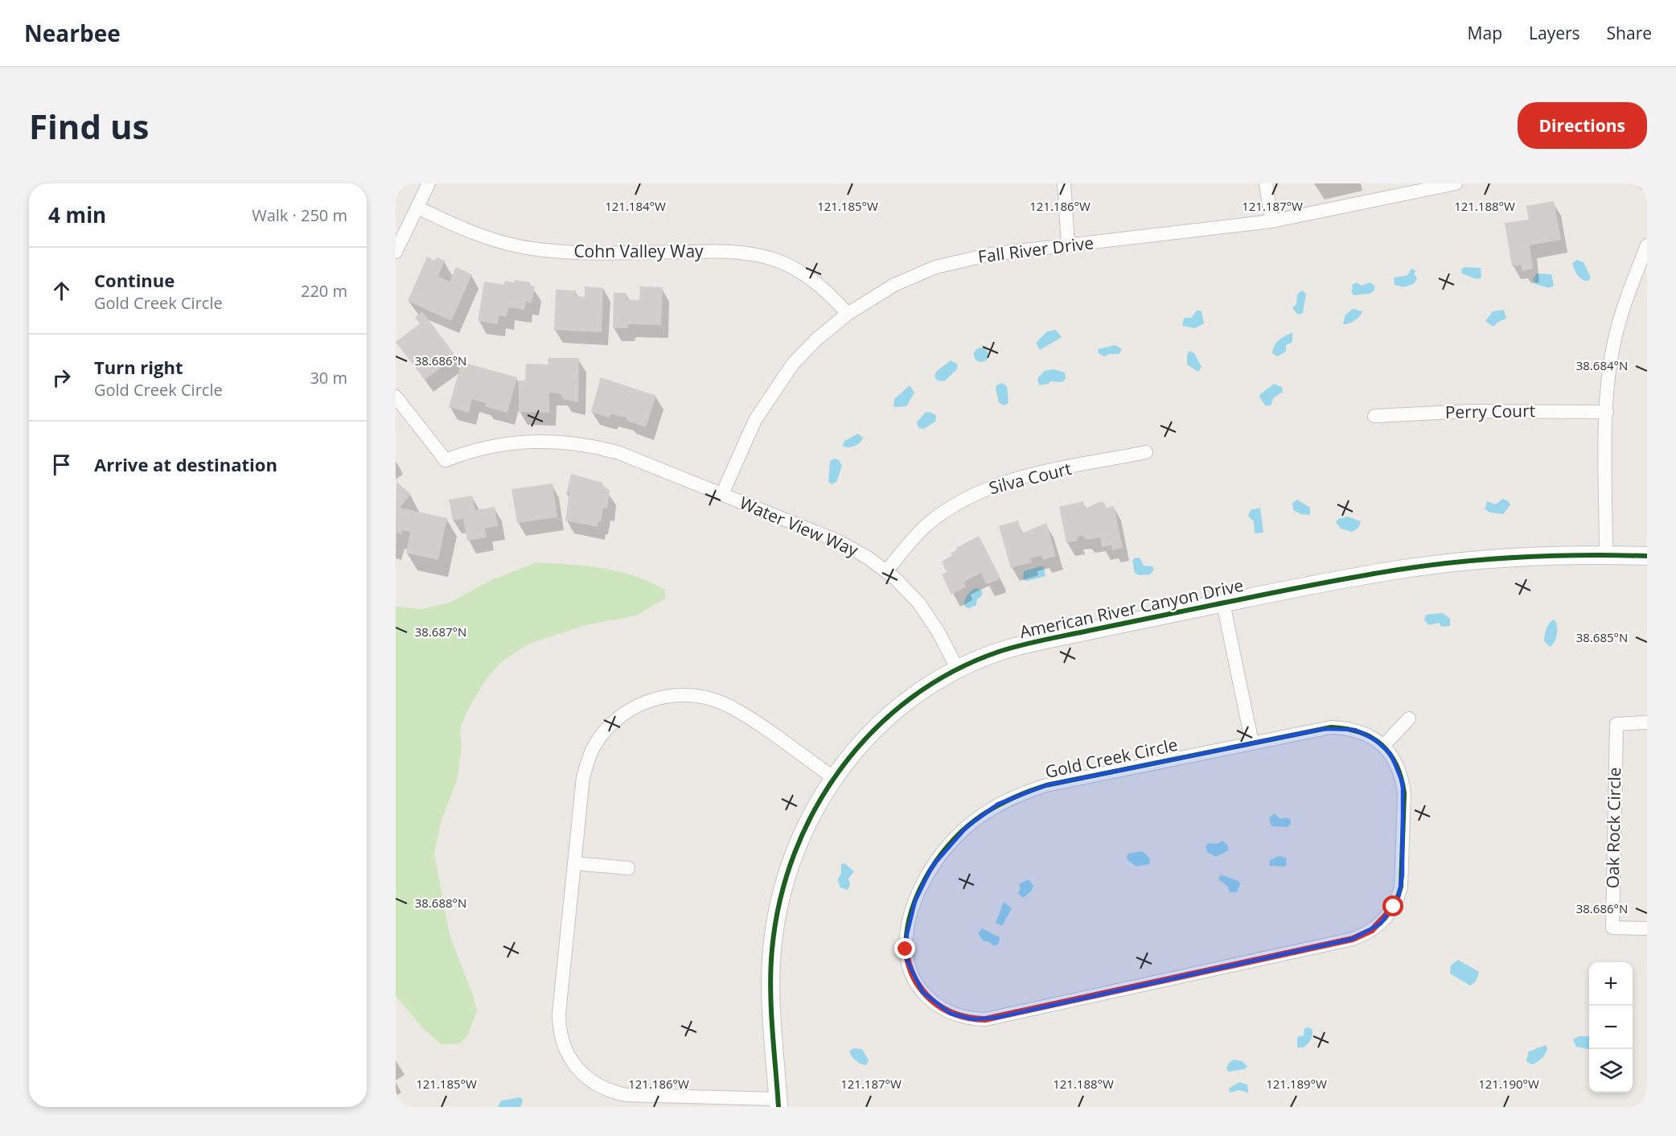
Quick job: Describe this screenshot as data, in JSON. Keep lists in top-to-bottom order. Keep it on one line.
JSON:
{"streets":{"main road":["American River Canyon Drive"],"street":["Fall River Drive","Cohn Valley Way","Perry Court","Silva Court","Water View Way","Gold Creek Circle","Oak Rock Circle"]},"crossings":[["Fall River Drive","Cohn Valley Way"],["Fall River Drive","Water View Way"],["Silva Court","Water View Way"],["Water View Way","American River Canyon Drive"]],"page":{"header":"Nearbee","nav":["Map","Layers","Share"],"buttons":"Directions","title":"Find us","heading":["4 min","Walk · 250 m"],"list":[["Continue","Gold Creek Circle","220 m"],["Turn right","Gold Creek Circle","30 m"],"Arrive at destination"],"map_buttons":["+","−"]},"coordinates":["121.184°W","121.187°W","121.188°W","121.185°W","121.186°W","38.686°N","38.684°N","38.687°N","38.685°N","38.688°N","121.189°W","121.190°W"]}
